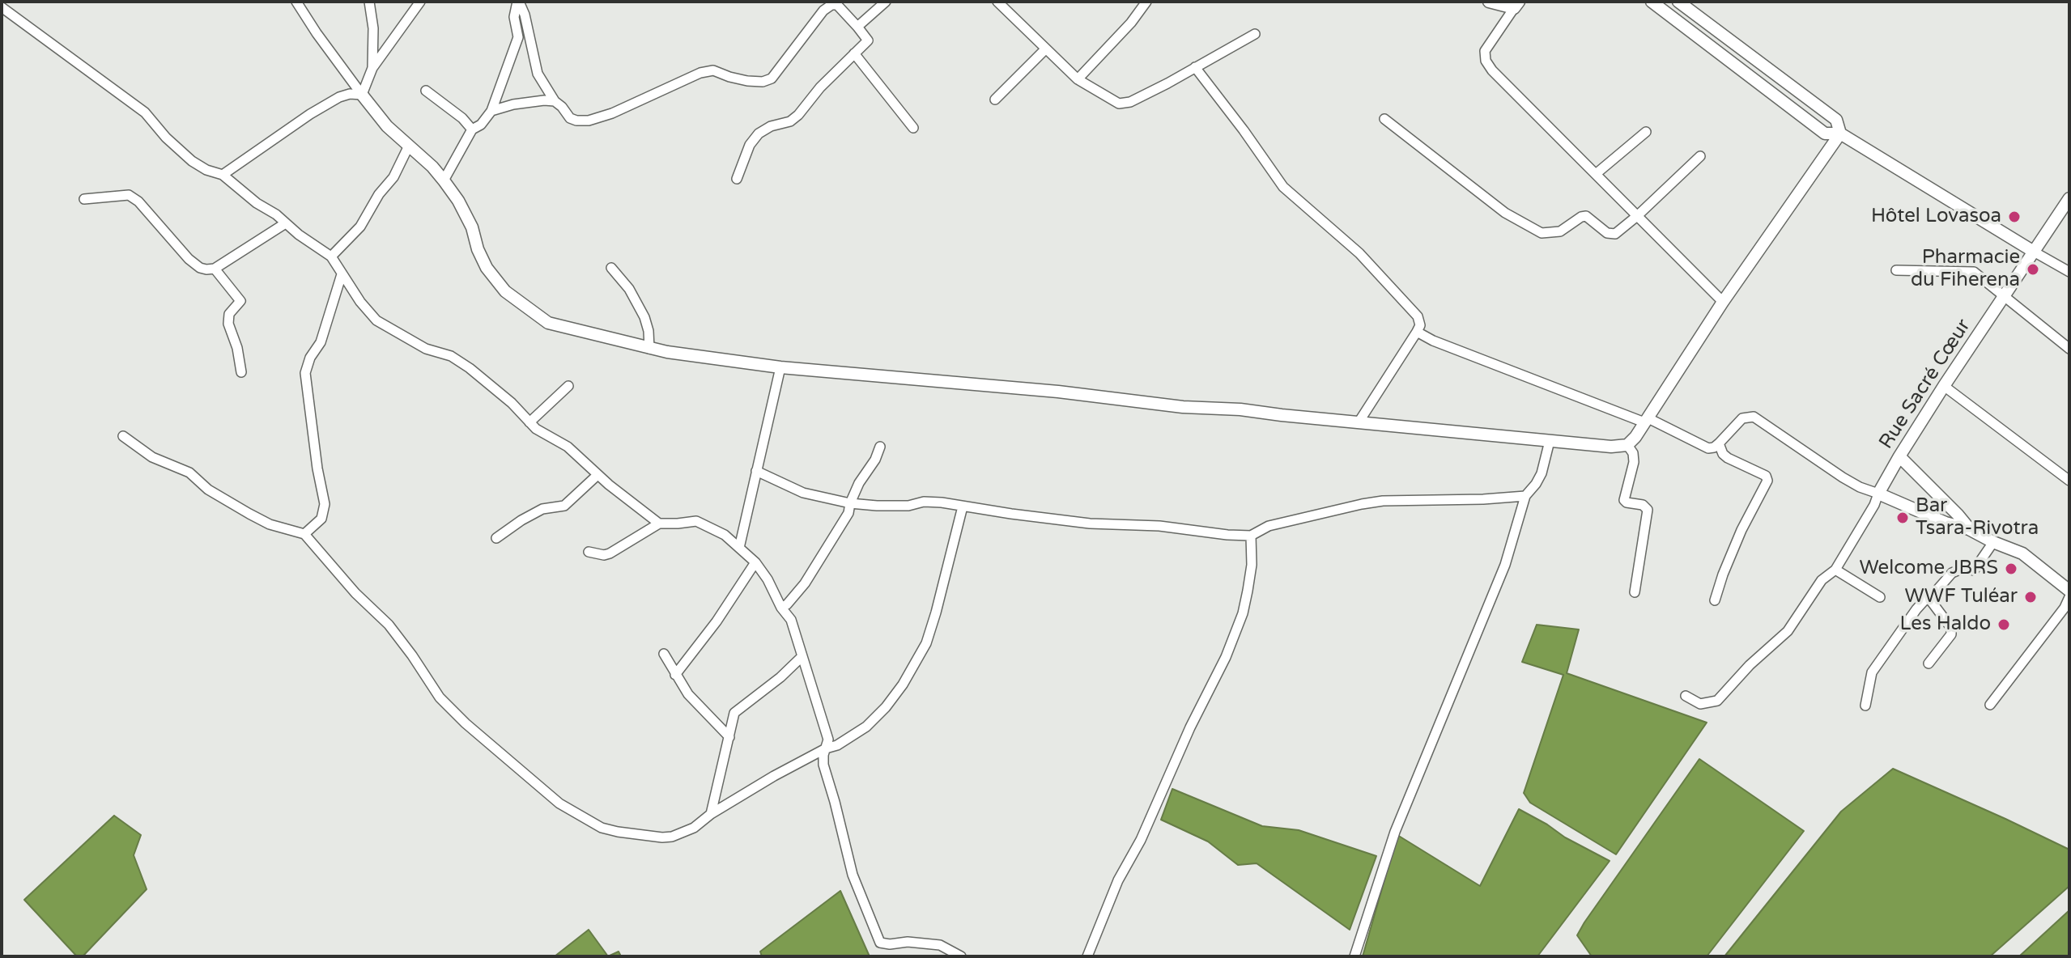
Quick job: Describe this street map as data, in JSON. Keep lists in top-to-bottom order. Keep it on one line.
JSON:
{"streets":{"street":["Rue Sacré Cœur"]},"places":["Hôtel Lovasoa","Pharmacie du Fiherena","Bar Tsara-Rivotra","Welcome JBRS","WWF Tuléar","Les Haldo"]}
